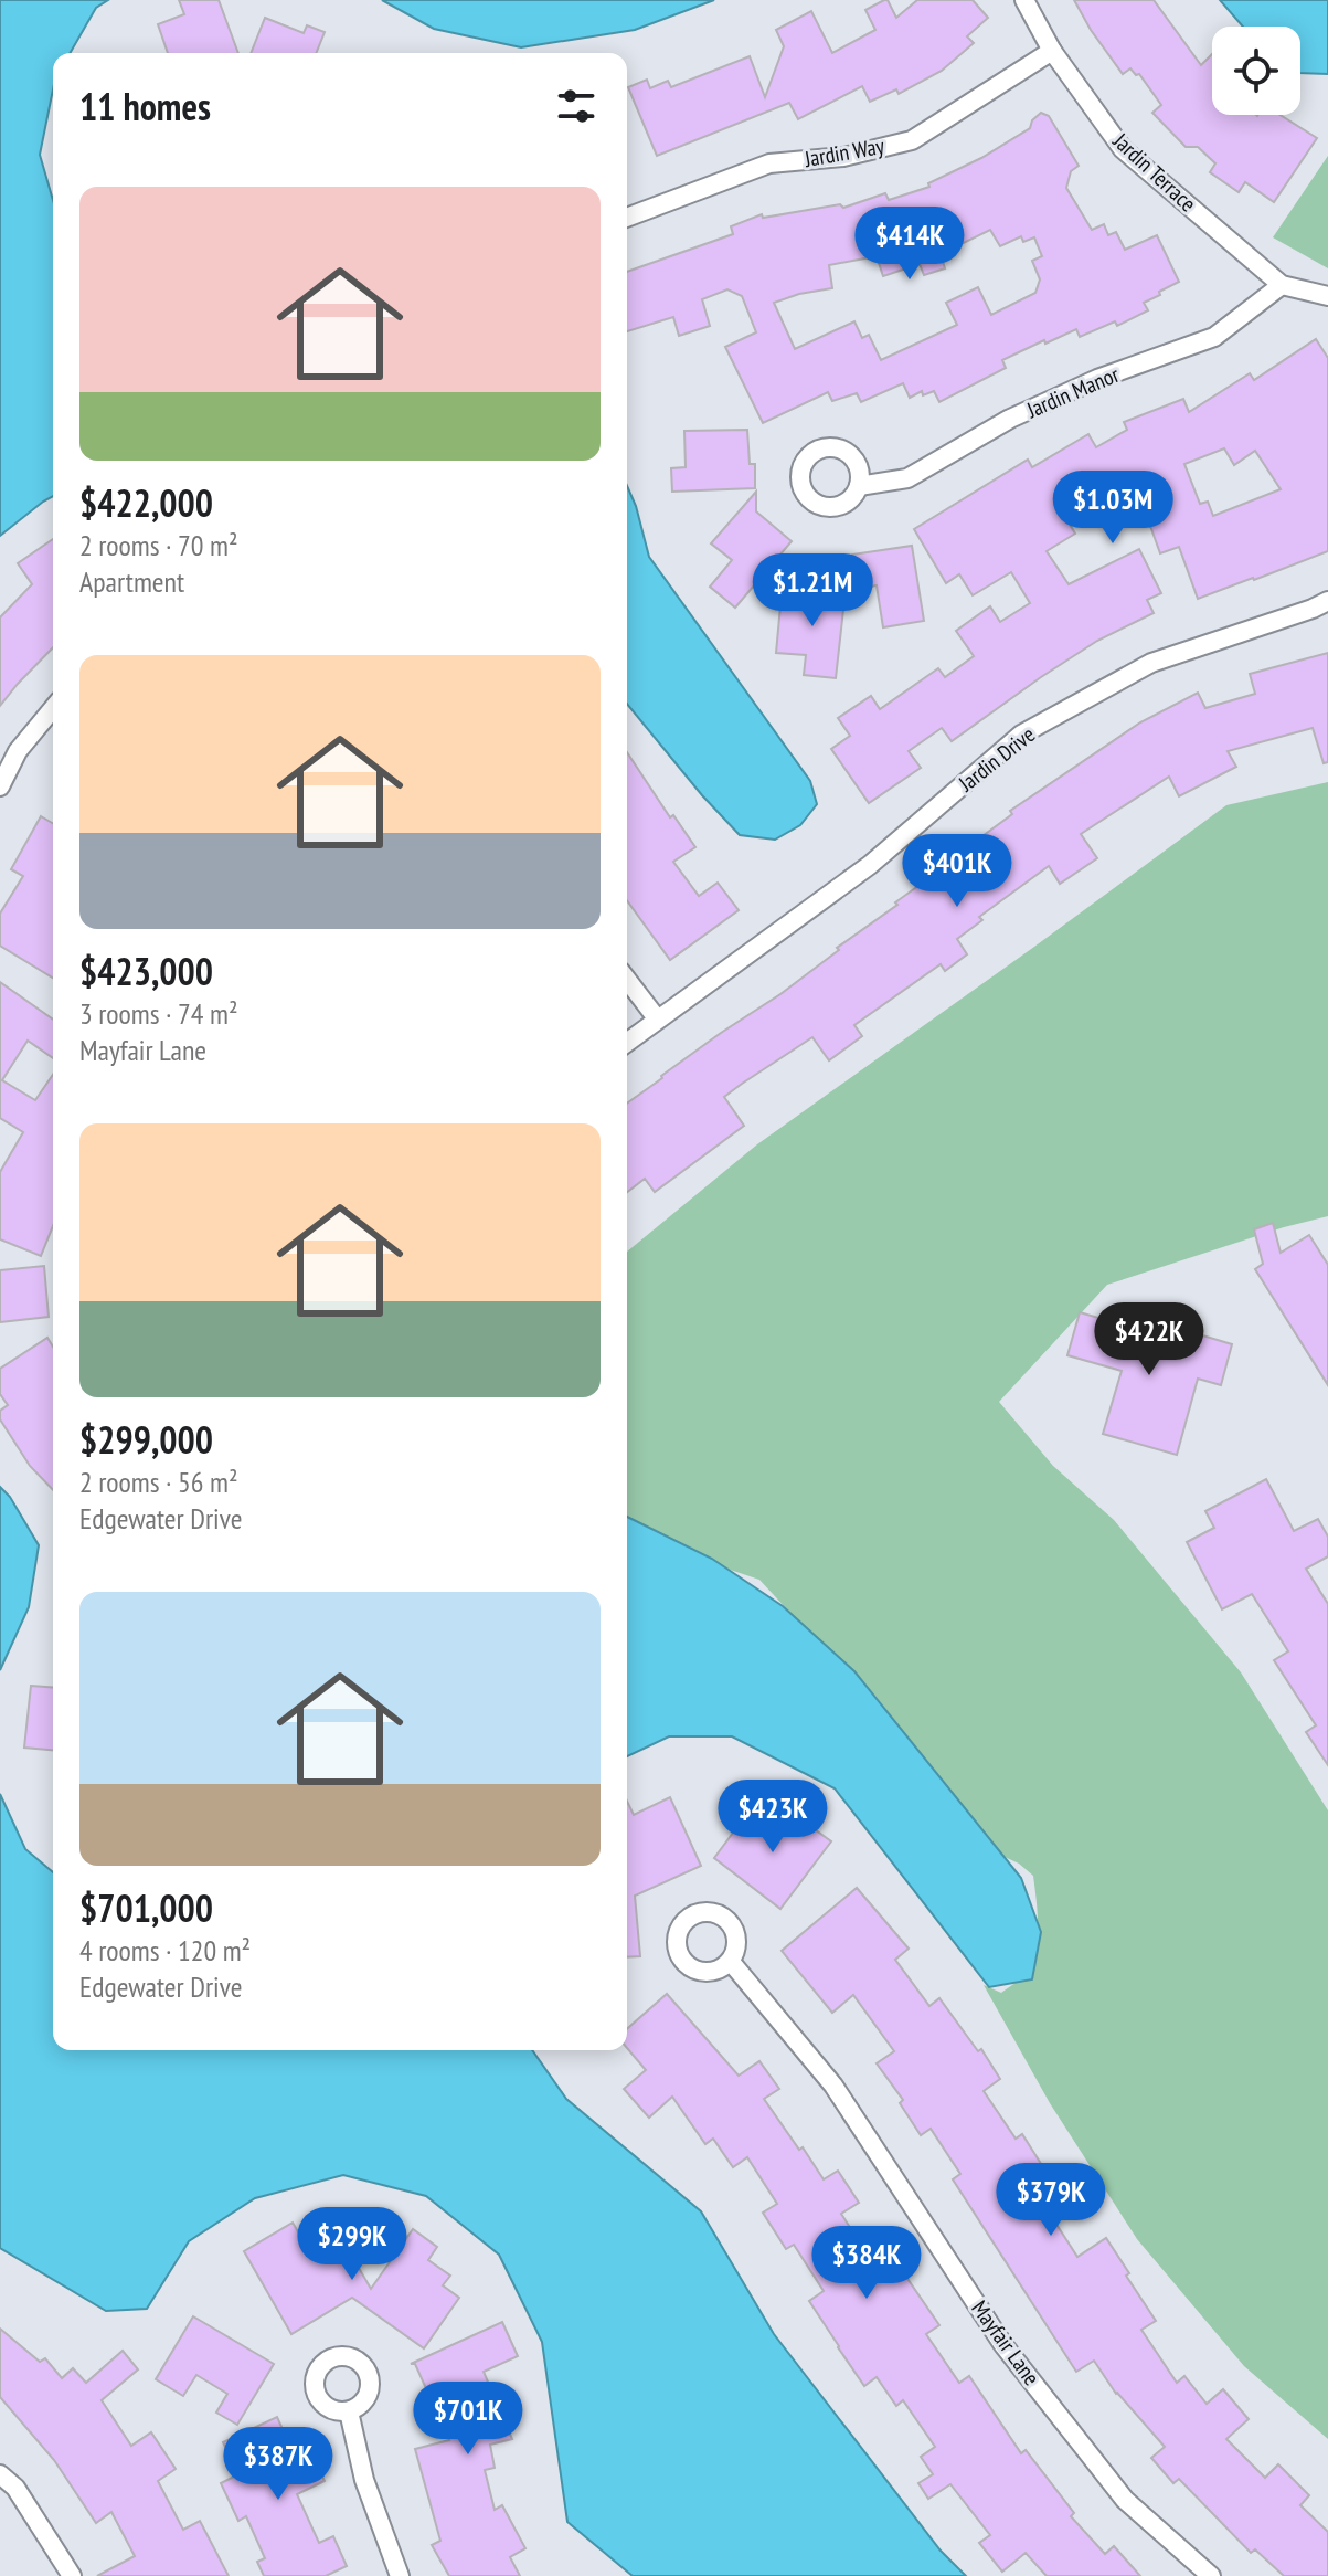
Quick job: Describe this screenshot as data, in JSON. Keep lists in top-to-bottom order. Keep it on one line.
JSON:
{"streets":{"street":["Jardin Way","Jardin Terrace","Jardin Manor","Jardin Drive","Mayfair Lane"]},"crossings":[["Jardin Way","Jardin Terrace"],["Jardin Terrace","Jardin Manor"]],"page":{"heading":"11 homes","list":[{"name":"$422,000","note":"2 rooms · 70 m² · Apartment"},{"name":"$423,000","note":"3 rooms · 74 m² · Mayfair Lane"},{"name":"$299,000","note":"2 rooms · 56 m² · Edgewater Drive"},{"name":"$701,000","note":"4 rooms · 120 m² · Edgewater Drive"}],"price":["$414K","$1.03M","$1.21M","$401K","$422K","$423K","$379K","$299K","$384K","$701K","$387K"]}}
